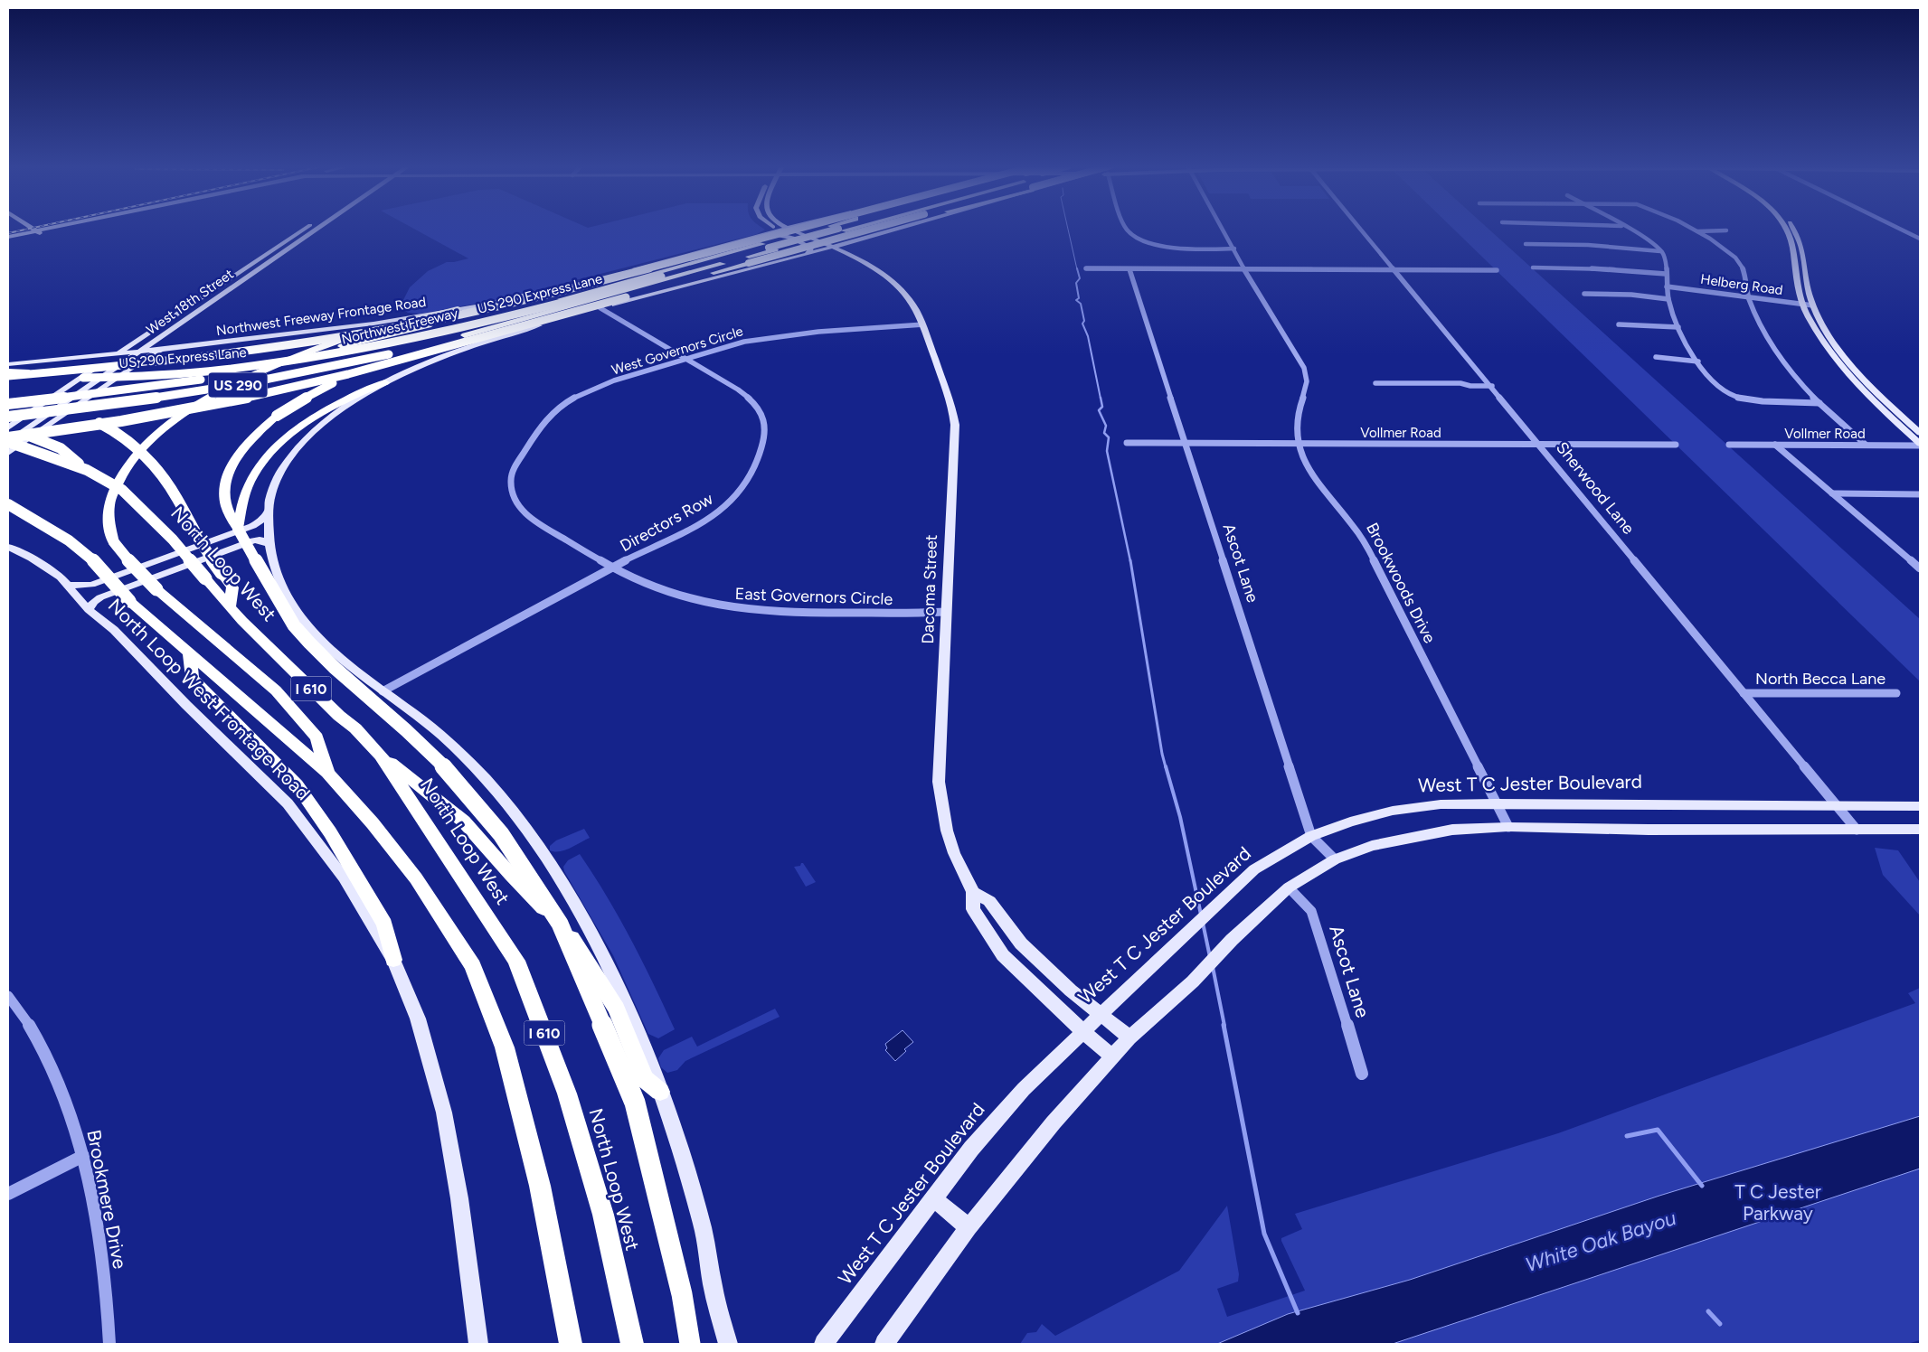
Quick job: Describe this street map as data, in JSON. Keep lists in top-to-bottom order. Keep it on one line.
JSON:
{"streets":{"highway":["US 290 Express Lane","Northwest Freeway","US 290","North Loop West","I 610"],"main road":["West 18th Street","Northwest Freeway Frontage Road","Dacoma Street","North Loop West Frontage Road","West T C Jester Boulevard"],"street":["Helberg Road","West Governors Circle","Vollmer Road","Sherwood Lane","Directors Row","Ascot Lane","Brookwoods Drive","East Governors Circle","North Becca Lane","Brookmere Drive"]},"crossings":[["West 18th Street","Northwest Freeway Frontage Road"],["West 18th Street","I 610"],["Northwest Freeway Frontage Road","Dacoma Street"],["Northwest Freeway","US 290"],["West Governors Circle","Directors Row"],["West Governors Circle","Dacoma Street"],["West Governors Circle","East Governors Circle"],["Vollmer Road","Sherwood Lane"],["Vollmer Road","Ascot Lane"],["Vollmer Road","Brookwoods Drive"],["Sherwood Lane","North Becca Lane"],["Sherwood Lane","West T C Jester Boulevard"],["Directors Row","East Governors Circle"],["Ascot Lane","West T C Jester Boulevard"],["North Loop West","I 610"],["Brookwoods Drive","West T C Jester Boulevard"],["Dacoma Street","East Governors Circle"],["Dacoma Street","West T C Jester Boulevard"]],"water":["White Oak Bayou"],"parks":["T C Jester Parkway"]}
